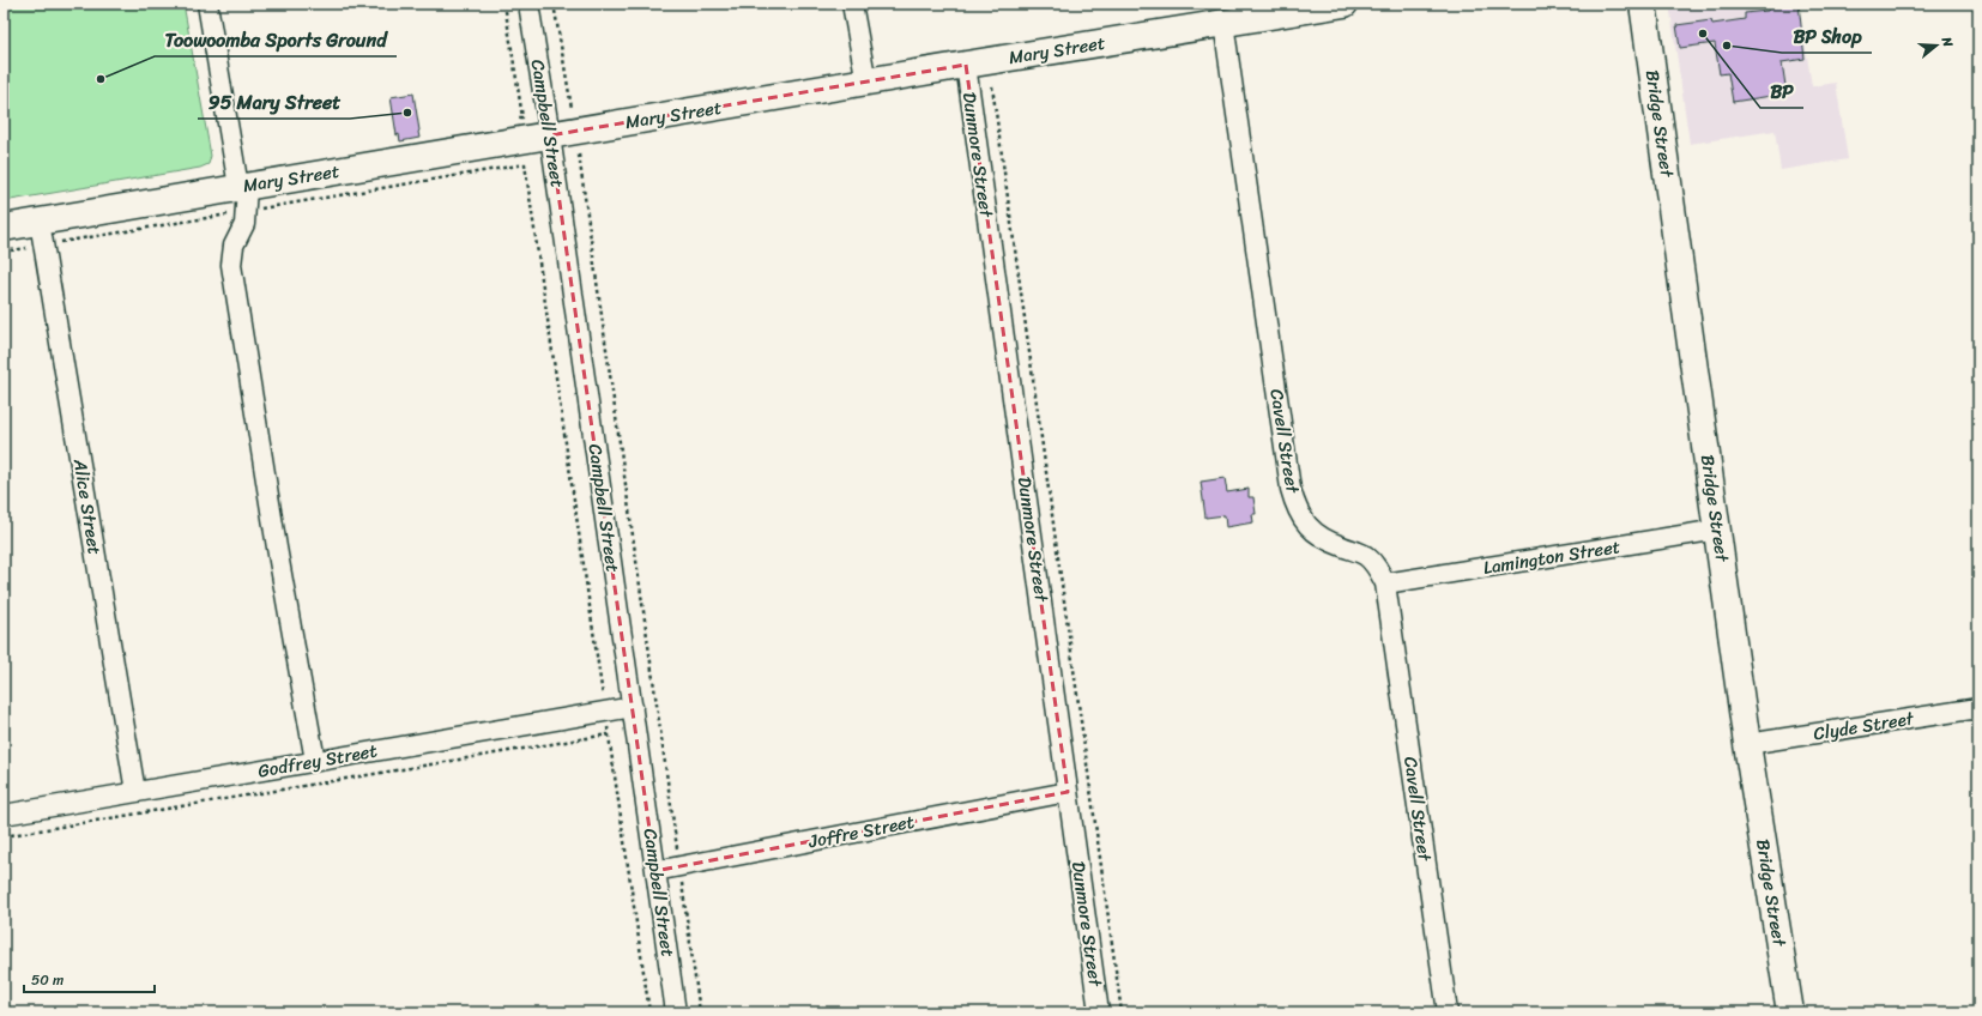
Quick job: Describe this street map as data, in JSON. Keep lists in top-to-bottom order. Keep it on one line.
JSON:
{"streets":{"street":["Mary Street","Campbell Street","Bridge Street","Dunmore Street","Cavell Street","Alice Street","Lamington Street","Clyde Street","Godfrey Street","Joffre Street"]},"crossings":[["Mary Street","Campbell Street"],["Mary Street","Dunmore Street"],["Mary Street","Cavell Street"],["Mary Street","Alice Street"],["Campbell Street","Godfrey Street"],["Campbell Street","Joffre Street"],["Bridge Street","Lamington Street"],["Bridge Street","Clyde Street"],["Dunmore Street","Joffre Street"],["Cavell Street","Lamington Street"],["Alice Street","Godfrey Street"]],"places":["BP","BP Shop","Toowoomba Sports Ground","95 Mary Street"],"scale_bar":"50 m","north":"right"}
